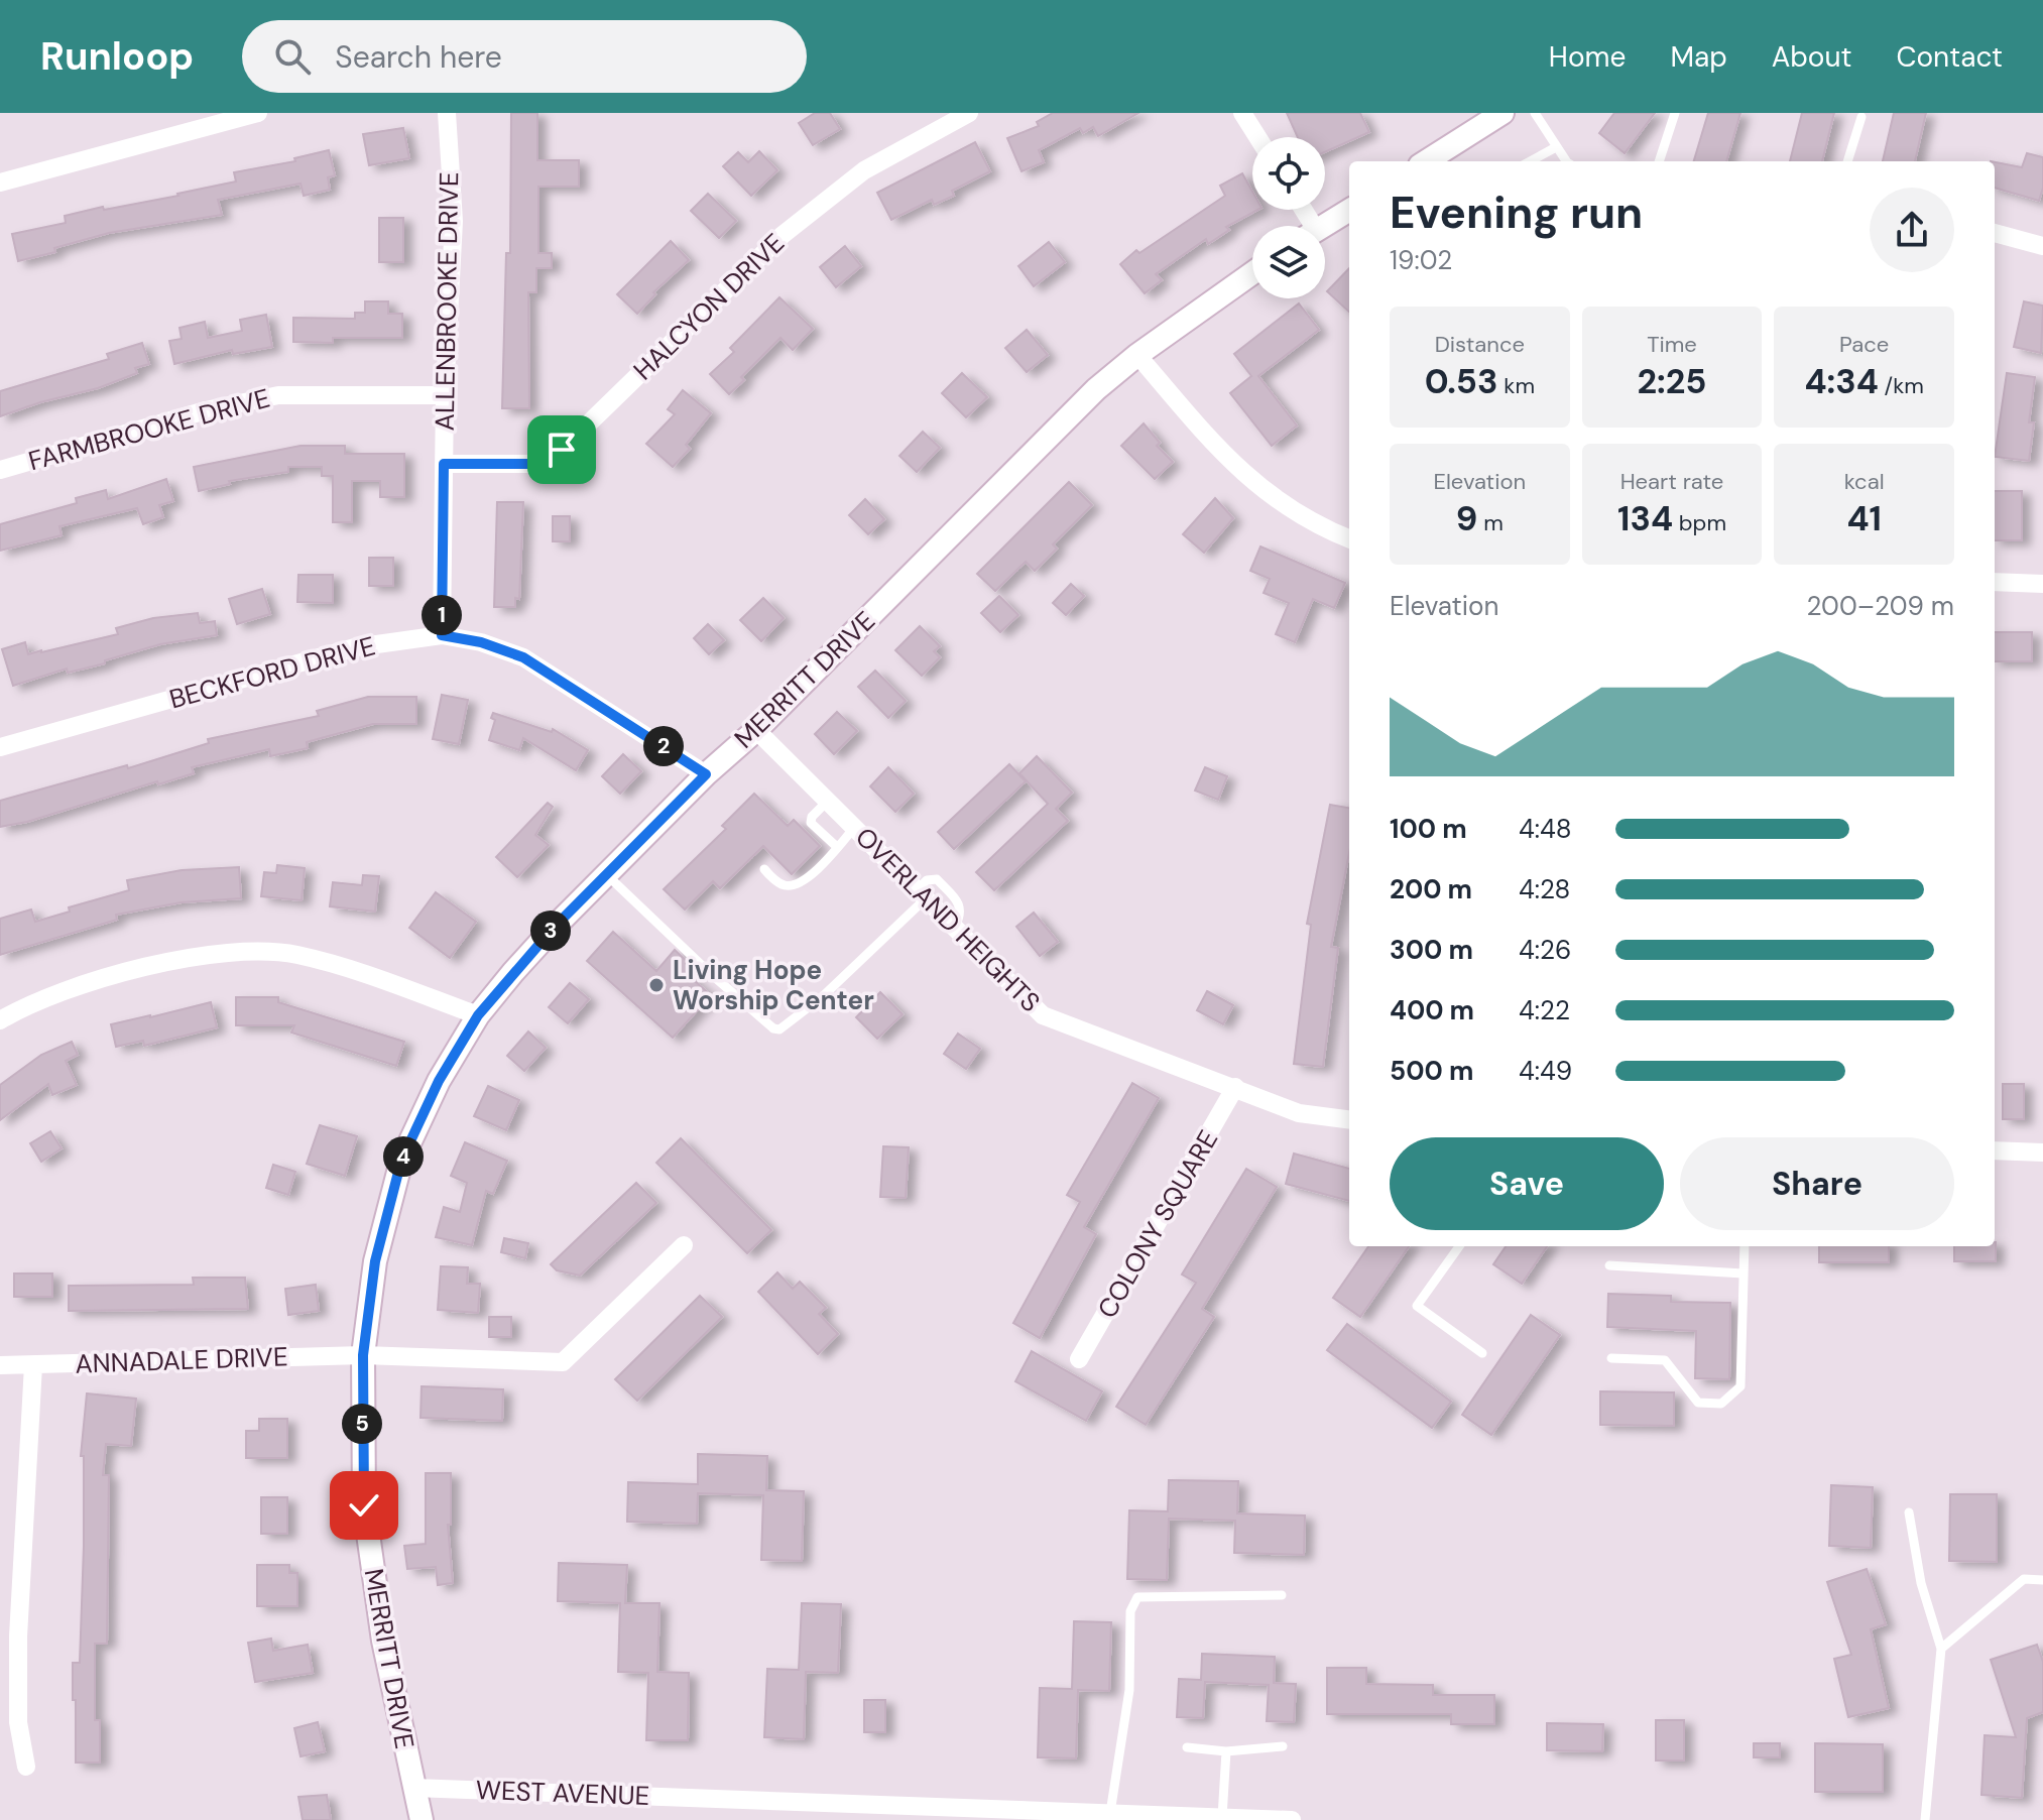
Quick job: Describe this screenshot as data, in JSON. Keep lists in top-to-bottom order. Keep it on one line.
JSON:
{"streets":{"main road":["MERRITT DRIVE"],"street":["ALLENBROOKE DRIVE","HALCYON DRIVE","FARMBROOKE DRIVE","BECKFORD DRIVE","OVERLAND HEIGHTS","COLONY SQUARE","ANNADALE DRIVE","WEST AVENUE"]},"crossings":[["ALLENBROOKE DRIVE","HALCYON DRIVE"],["ALLENBROOKE DRIVE","FARMBROOKE DRIVE"],["ALLENBROOKE DRIVE","BECKFORD DRIVE"],["BECKFORD DRIVE","MERRITT DRIVE"],["MERRITT DRIVE","OVERLAND HEIGHTS"],["MERRITT DRIVE","ANNADALE DRIVE"],["MERRITT DRIVE","WEST AVENUE"],["OVERLAND HEIGHTS","COLONY SQUARE"]],"places":["Living Hope Worship Center"],"page":{"header":"Runloop","search":"Search here","nav":["Home","Map","About","Contact"],"heading":["Evening run","19:02"],"stats":[["Distance","0.53 km"],["Time","2:25"],["Pace","4:34 /km"],["Elevation","9 m"],["Heart rate","134 bpm"],["kcal","41"]],"chart":["Elevation","200–209 m"],"pins":["1","2","3","4","5"],"list":[{"name":"100 m","note":"4:48"},{"name":"200 m","note":"4:28"},{"name":"300 m","note":"4:26"},{"name":"400 m","note":"4:22"},{"name":"500 m","note":"4:49"}],"buttons":["Save","Share"]}}
